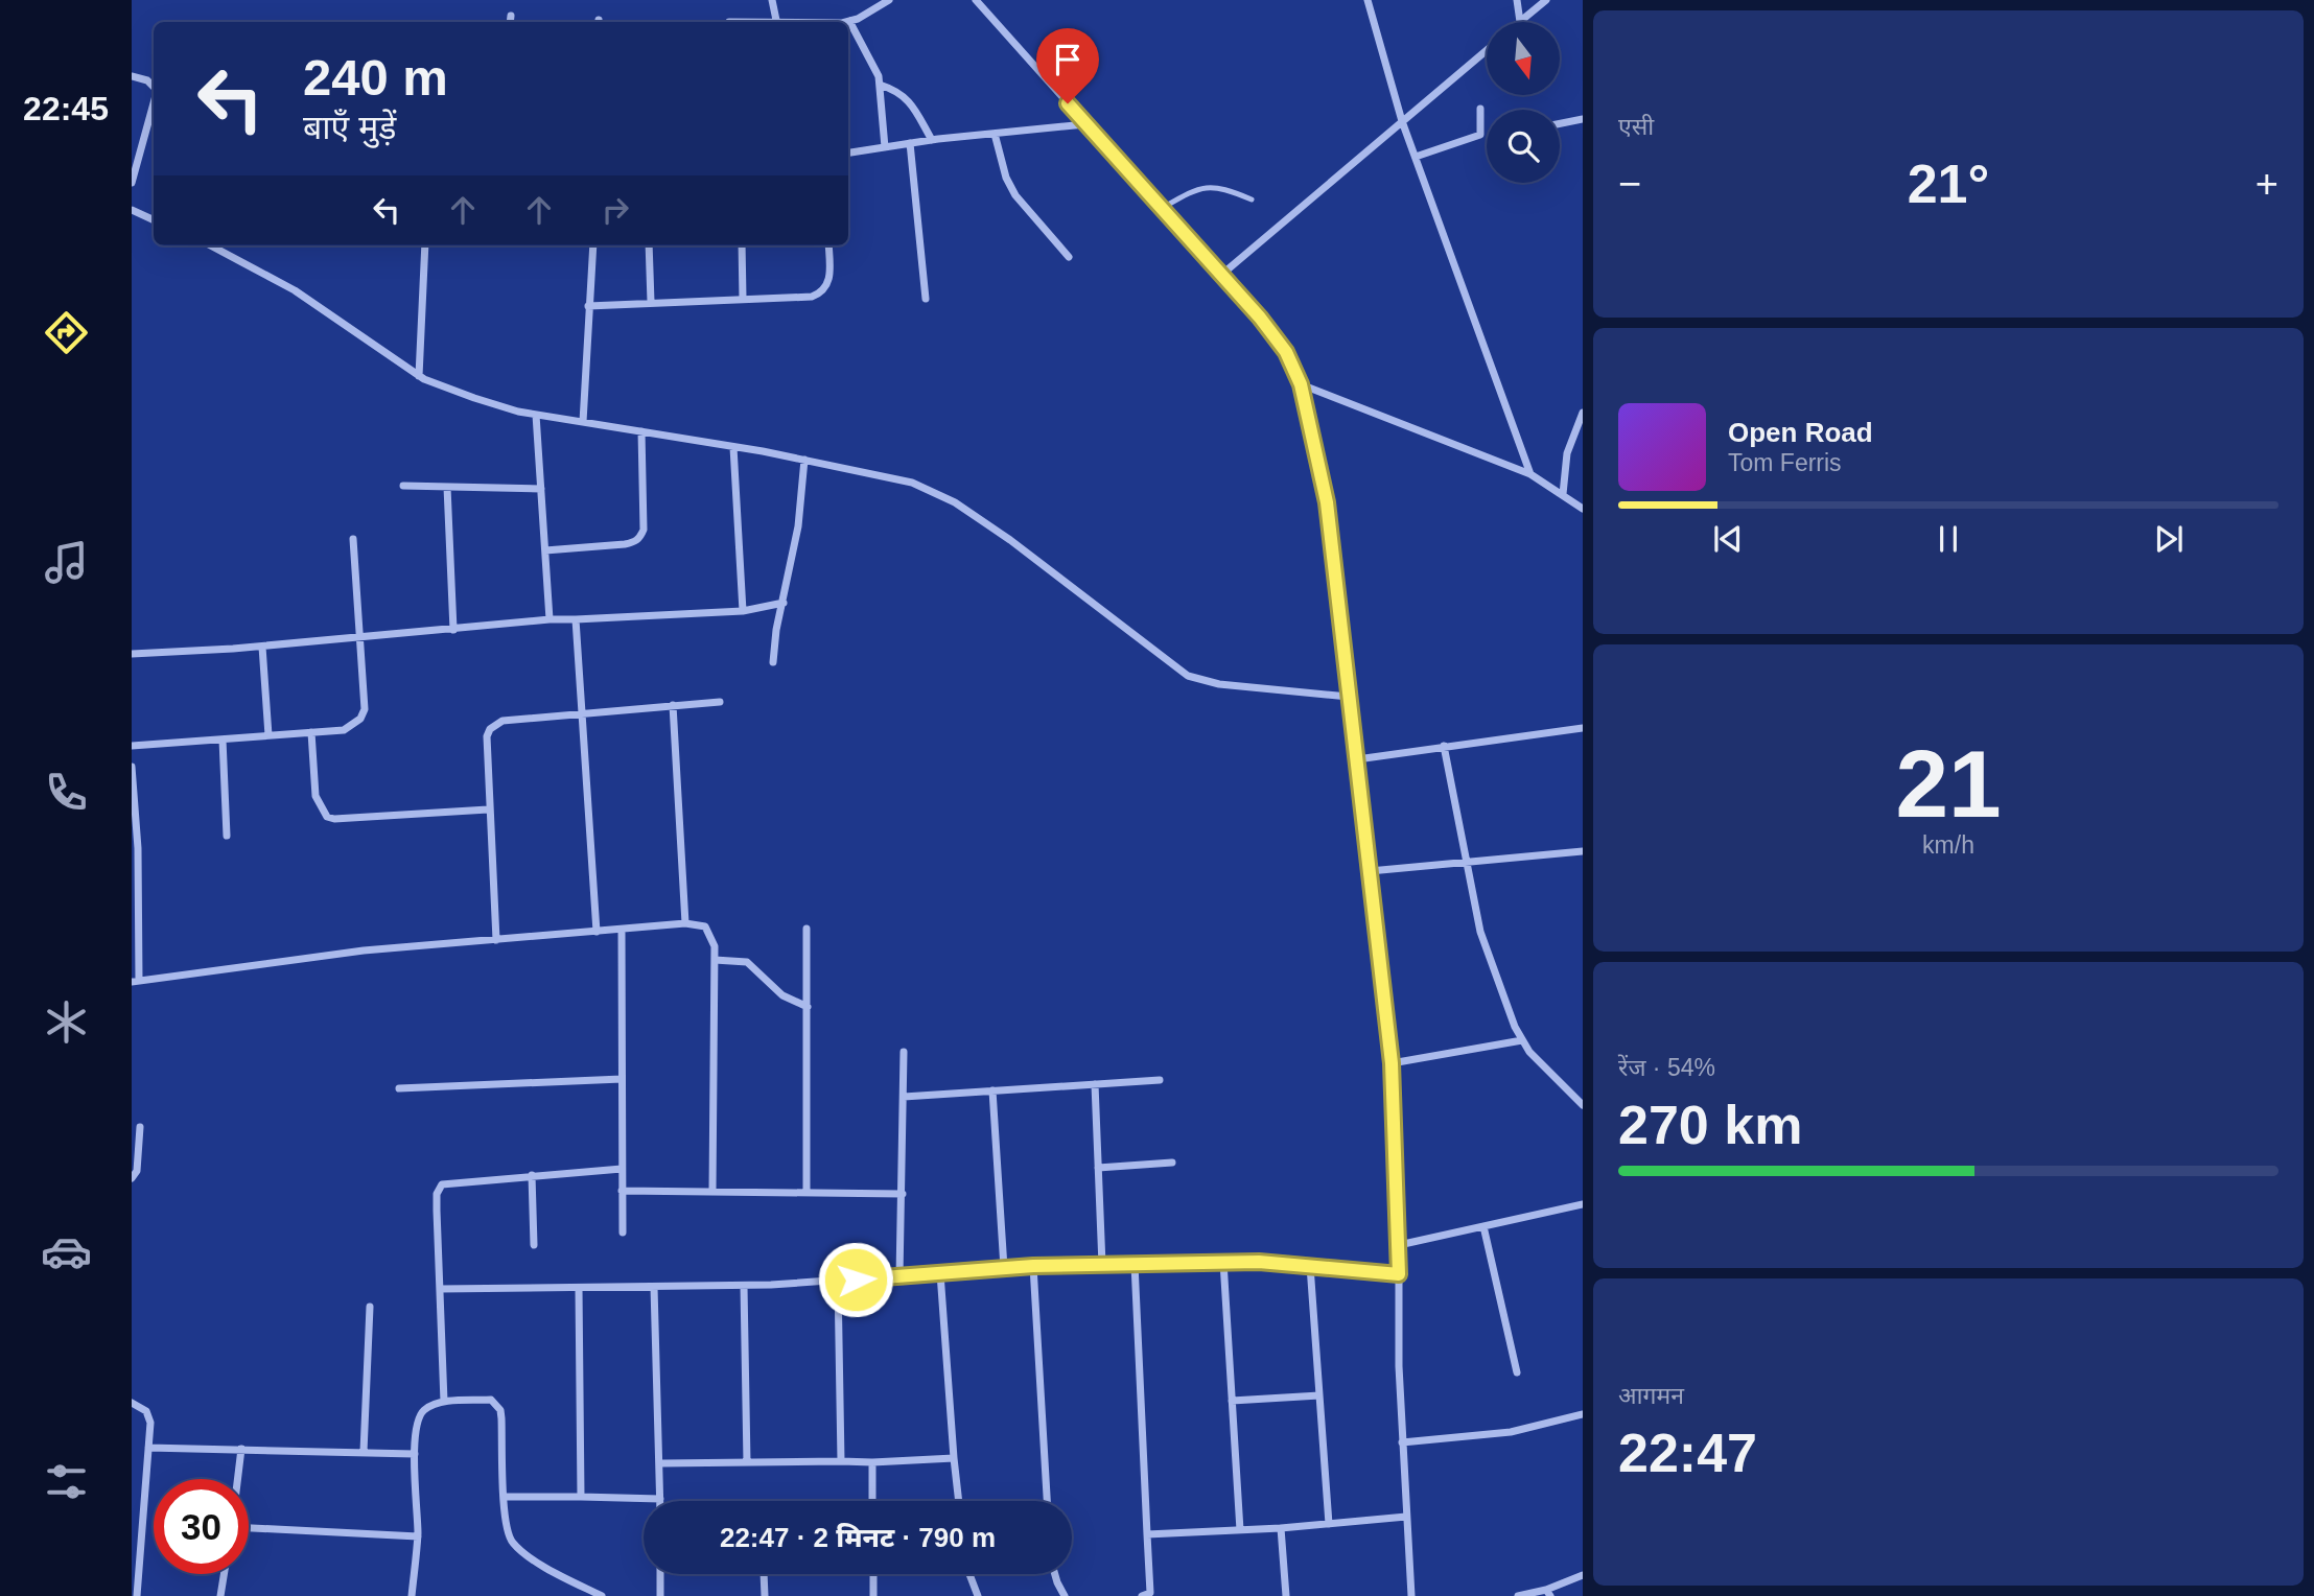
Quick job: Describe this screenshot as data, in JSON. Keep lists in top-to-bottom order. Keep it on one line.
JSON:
{"north":"bottom","page":{"tabs":"22:45","tile":["एसी",["21","km/h"],["रेंज · 54%","270 km"],["आगमन","22:47"]],"turn":["240 m","बाएँ मुड़ें"],"heat":["−","21°","+"],"song":["Open Road","Tom Ferris"],"limit":"30","trip":"22:47 · 2 मिनट · 790 m"}}
